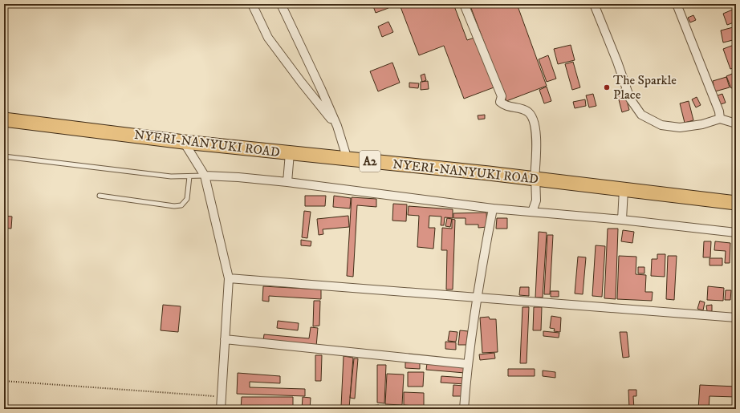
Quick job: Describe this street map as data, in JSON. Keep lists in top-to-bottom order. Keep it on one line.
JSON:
{"streets":{"highway":["NYERI-NANYUKI ROAD","A2"]},"places":["The Sparkle Place"]}
